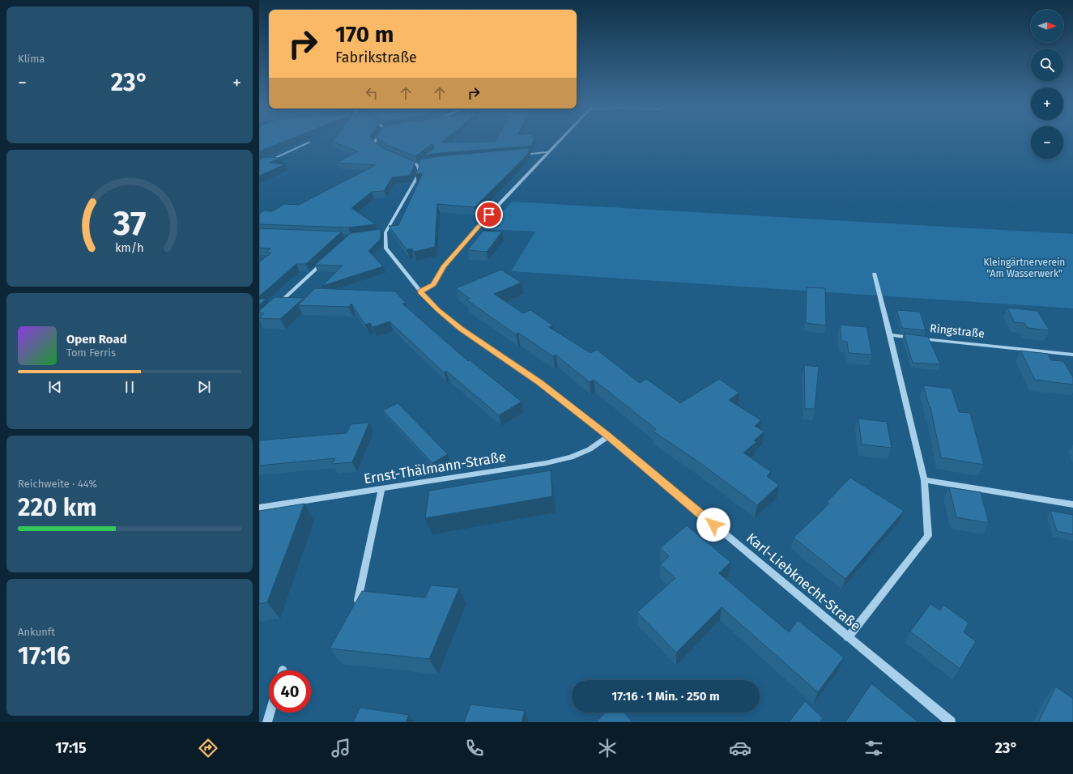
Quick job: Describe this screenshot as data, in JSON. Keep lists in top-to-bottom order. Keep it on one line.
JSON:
{"streets":{"street":["Ringstraße","Ernst-Thälmann-Straße","Karl-Liebknecht-Straße"]},"crossings":[["Ernst-Thälmann-Straße","Karl-Liebknecht-Straße"]],"parks":["Kleingärtnerverein \"Am Wasserwerk\""],"north":"right","page":{"tile":["Klima",["Reichweite · 44%","220 km"],["Ankunft","17:16"]],"map_buttons":["+","−"],"turn":["170 m","Fabrikstraße"],"heat":["−","23°","+"],"song":["Open Road","Tom Ferris"],"limit":"40","trip":"17:16 · 1 Min. · 250 m","tabs":["17:15","23°"],"gauge":["37","km/h"]}}
